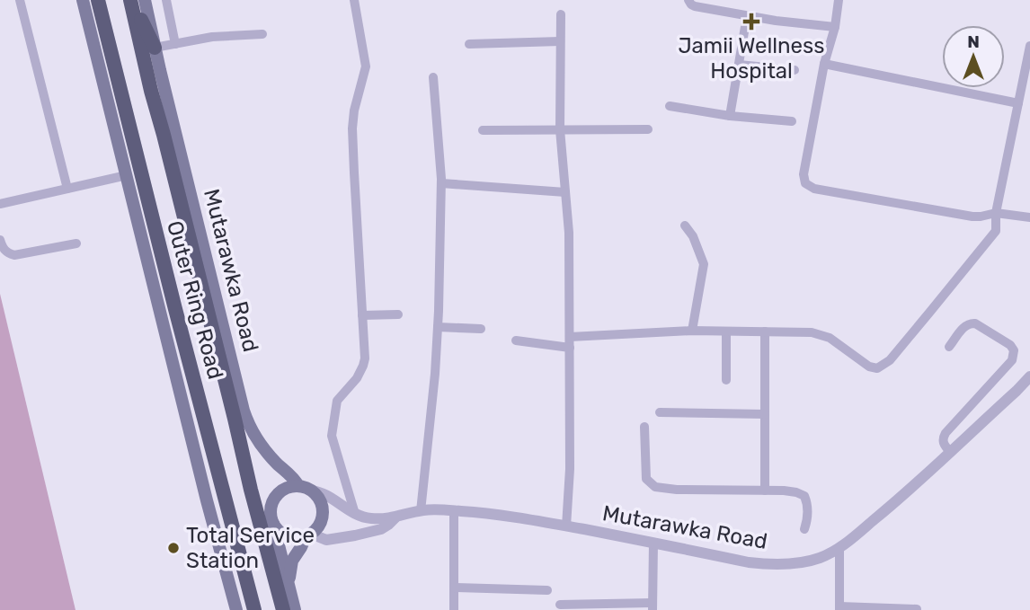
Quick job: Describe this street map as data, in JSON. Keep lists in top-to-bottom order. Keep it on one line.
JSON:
{"streets":{"main road":["Mutarawka Road","Outer Ring Road"]},"places":{"health":["Jamii Wellness Hospital"],"other":["Total Service Station"]},"north":"top"}
